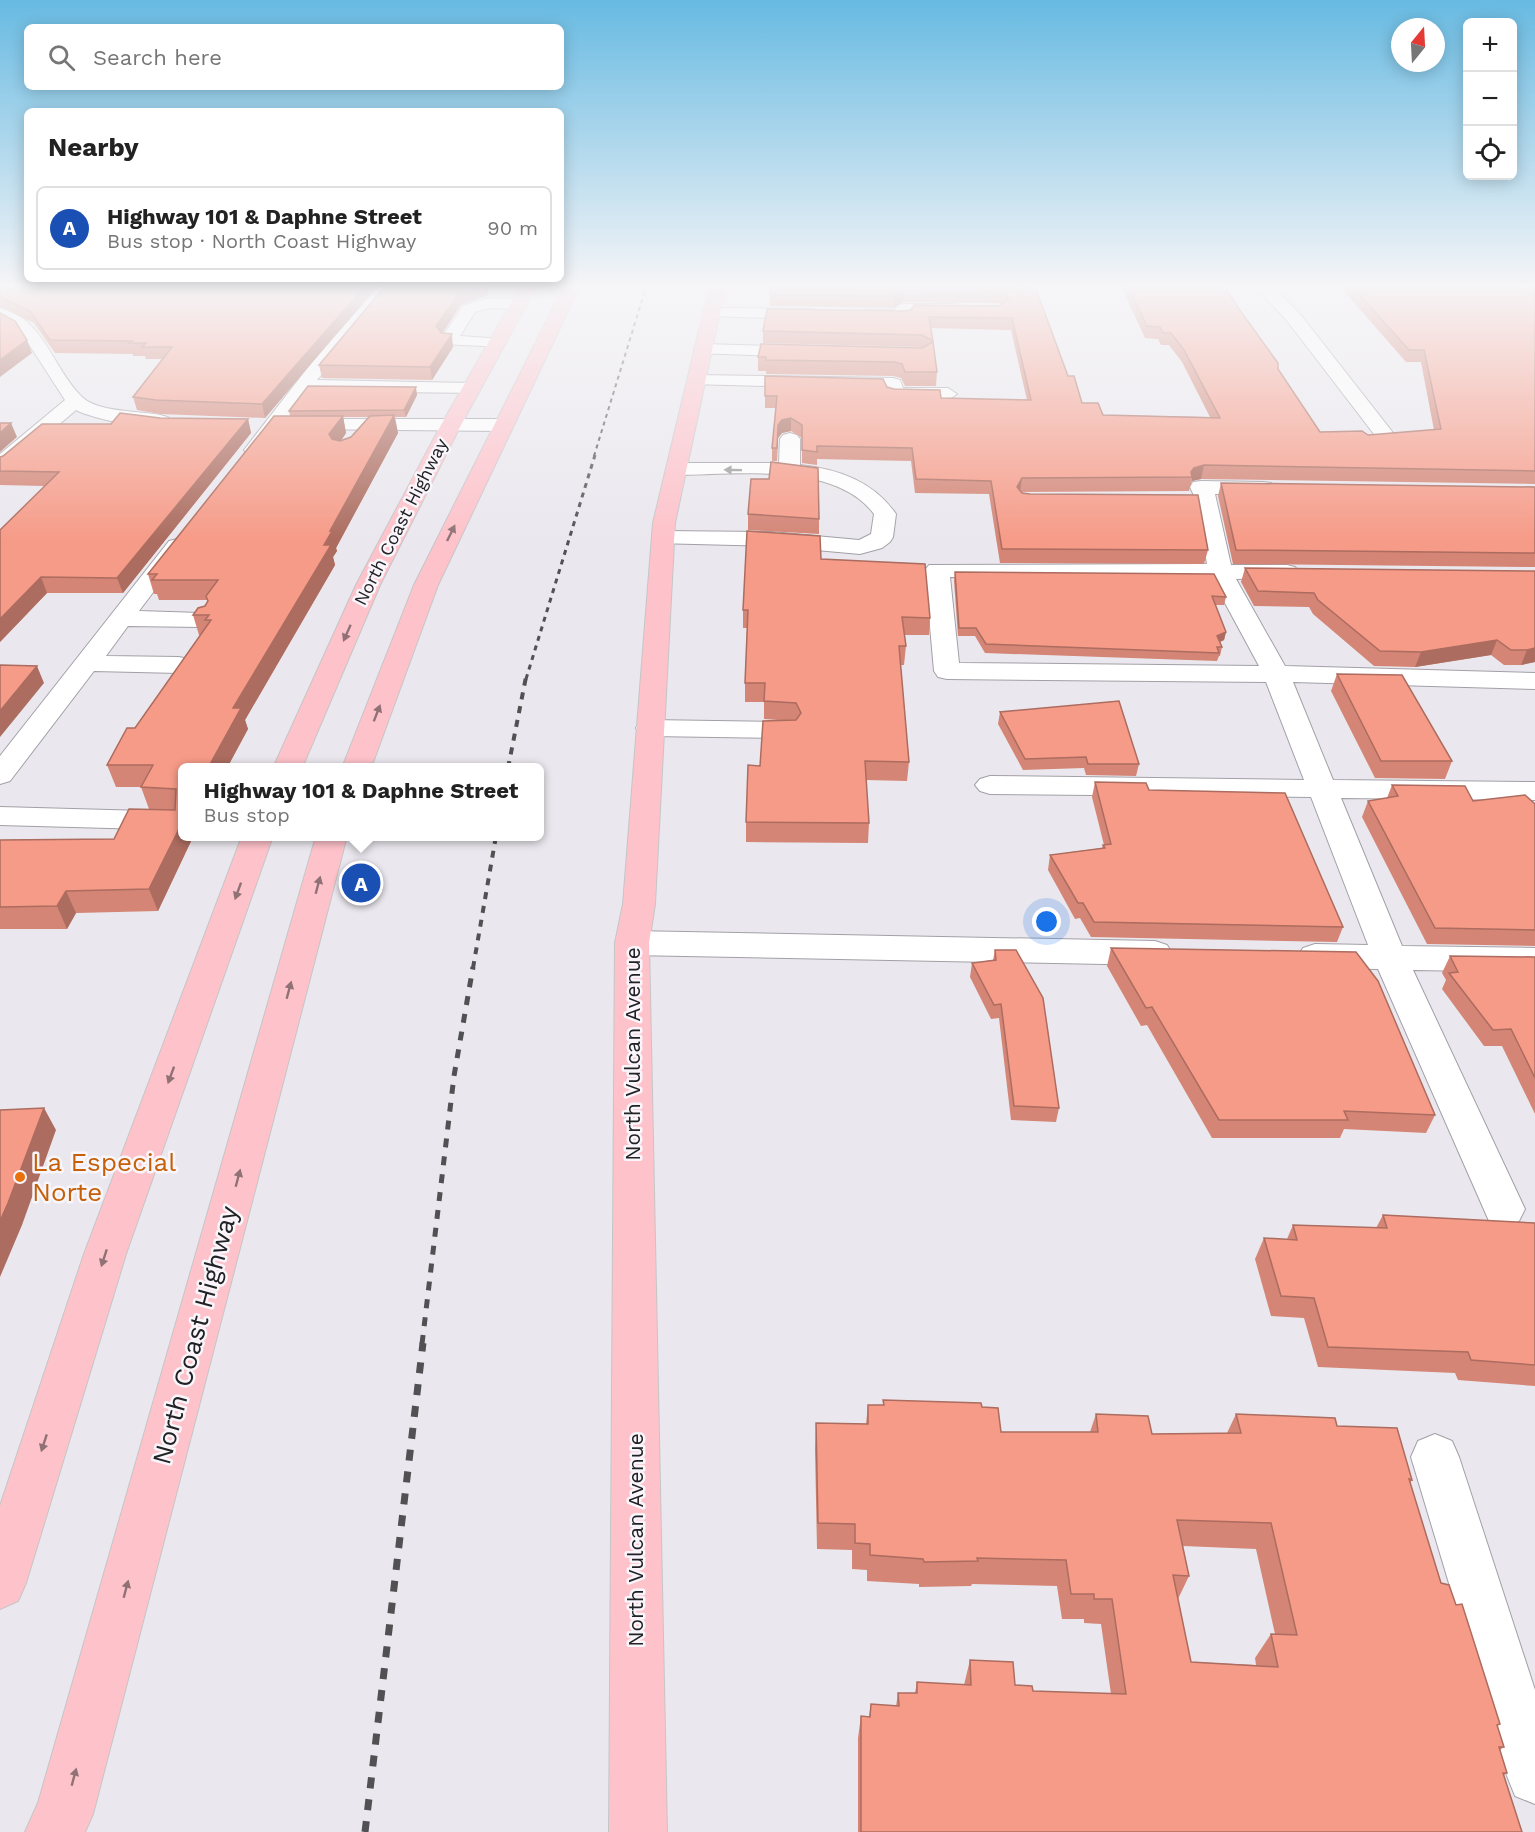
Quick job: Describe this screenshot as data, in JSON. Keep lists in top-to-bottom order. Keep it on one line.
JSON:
{"streets":{"main road":["North Coast Highway","North Vulcan Avenue"]},"places":["La Especial Norte"],"north":"top","page":{"map_buttons":["+","−"],"search":"Search here","heading":"Nearby","list":[{"mark":"A","name":"Highway 101 & Daphne Street","note":"Bus stop · North Coast Highway","value":"90 m"}],"popup":["Highway 101 & Daphne Street","Bus stop"],"pins":"A"}}
